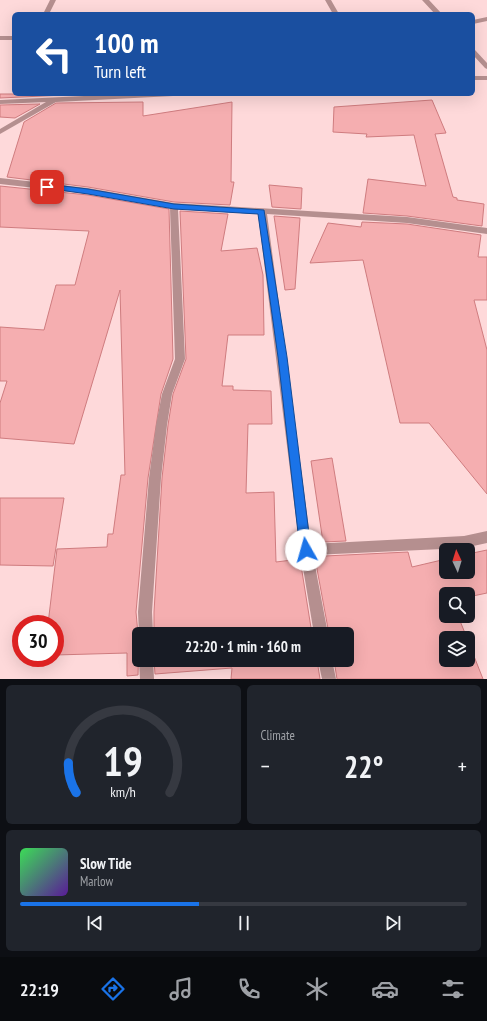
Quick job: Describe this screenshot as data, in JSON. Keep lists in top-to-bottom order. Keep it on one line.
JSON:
{"north":"top","page":{"turn":["100 m","Turn left"],"limit":"30","trip":"22:20 · 1 min · 160 m","tile":"Climate","heat":["−","22°","+"],"song":["Slow Tide","Marlow"],"tabs":"22:19","gauge":["19","km/h"]}}
